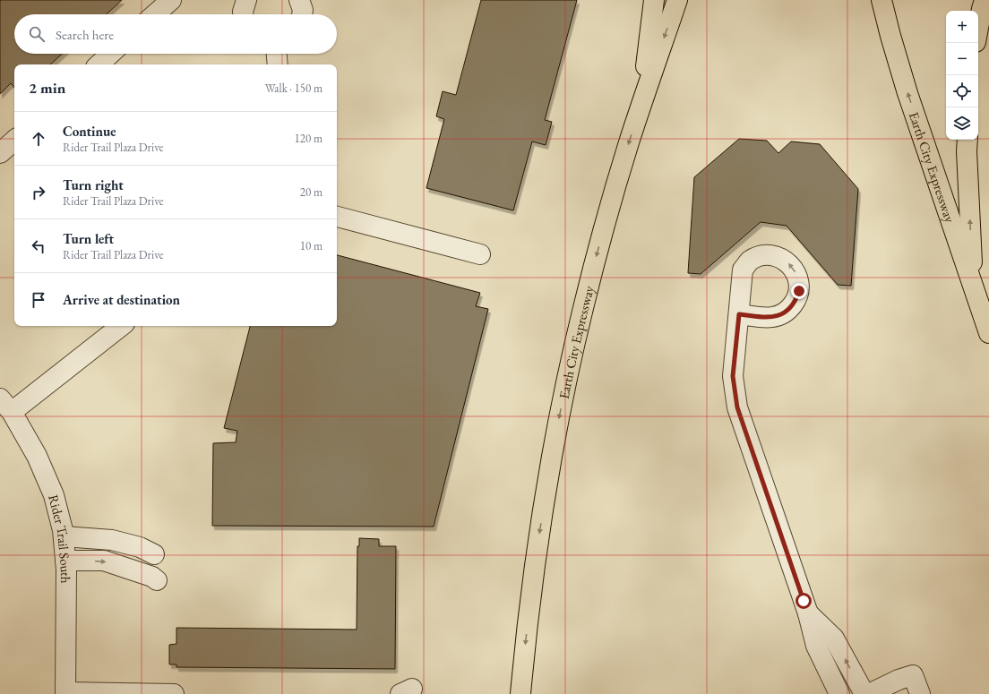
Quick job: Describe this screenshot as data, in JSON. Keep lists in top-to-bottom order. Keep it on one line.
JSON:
{"streets":{"highway":["Earth City Expressway"],"street":["Rider Trail South"]},"page":{"map_buttons":["+","−"],"search":"Search here","heading":["2 min","Walk · 150 m"],"list":[["Continue","Rider Trail Plaza Drive","120 m"],["Turn right","Rider Trail Plaza Drive","20 m"],["Turn left","Rider Trail Plaza Drive","10 m"],"Arrive at destination"]}}
